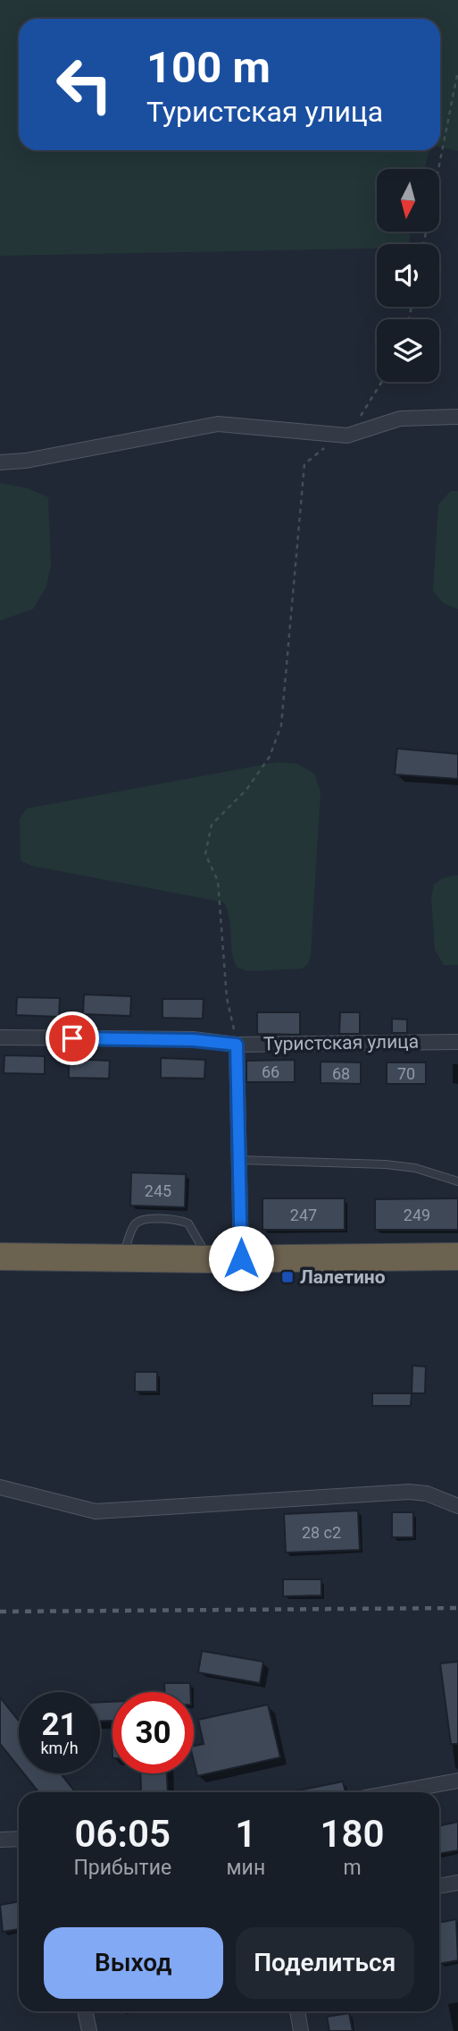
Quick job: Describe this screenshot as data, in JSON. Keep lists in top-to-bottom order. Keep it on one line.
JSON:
{"streets":{"street":["Туристская улица"]},"places":{"transit":["Лалетино"]},"house_numbers":["66","68","70","245","247","249","28 с2"],"north":"bottom","page":{"turn":["100 m","Туристская улица"],"speed":"21 km/h","limit":"30","eta":["06:05","Прибытие","1","мин","180","m"],"buttons":["Выход","Поделиться"]}}
